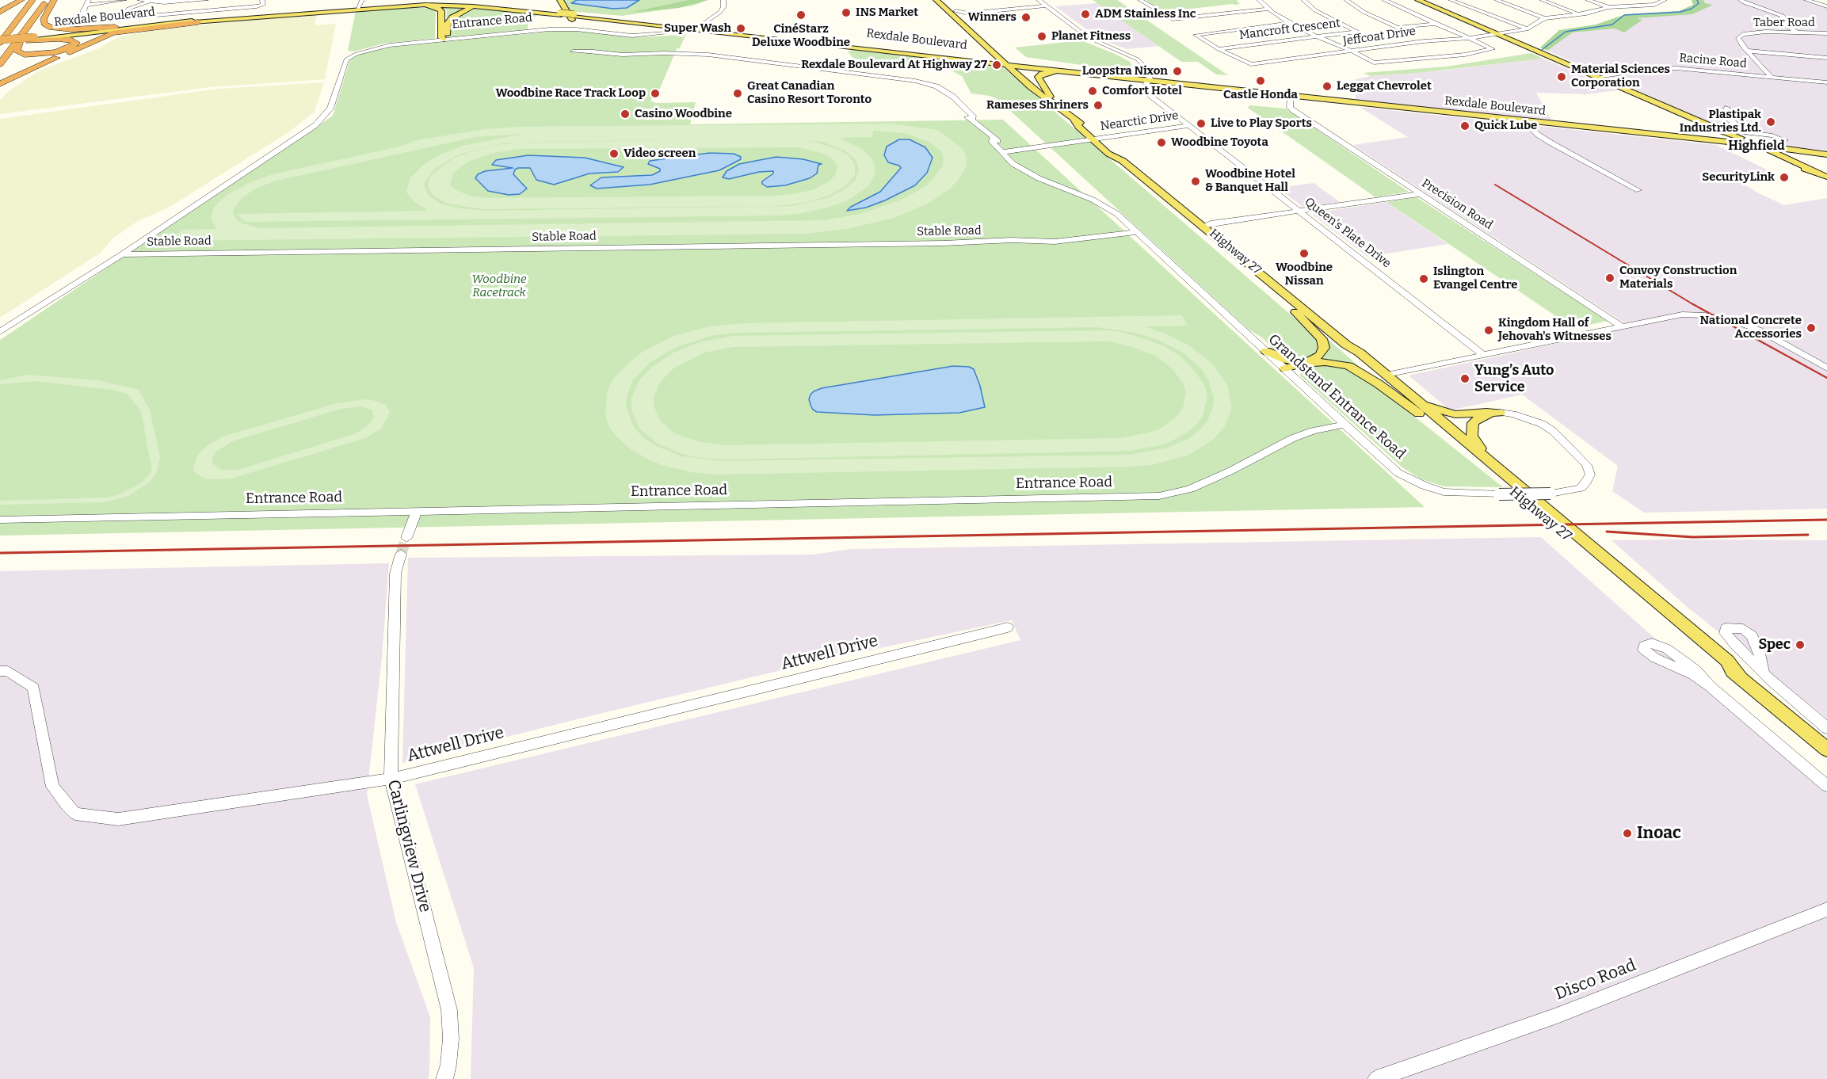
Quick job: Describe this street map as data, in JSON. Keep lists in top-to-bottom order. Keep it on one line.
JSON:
{"streets":{"main road":["Rexdale Boulevard","Highway 27"],"street":["Entrance Road","Taber Road","Mancroft Crescent","Jeffcoat Drive","Racine Road","Nearctic Drive","Precision Road","Stable Road","Queen's Plate Drive","Grandstand Entrance Road","Attwell Drive","Carlingview Drive","Disco Road"]},"crossings":[["Rexdale Boulevard","Precision Road"],["Rexdale Boulevard","Queen's Plate Drive"],["Rexdale Boulevard","Highway 27"],["Entrance Road","Stable Road"],["Entrance Road","Grandstand Entrance Road"],["Mancroft Crescent","Jeffcoat Drive"],["Nearctic Drive","Queen's Plate Drive"],["Nearctic Drive","Highway 27"],["Nearctic Drive","Grandstand Entrance Road"],["Stable Road","Grandstand Entrance Road"],["Attwell Drive","Carlingview Drive"]],"districts":["Highfield"],"parks":["Woodbine Racetrack"],"places":["INS Market","ADM Stainless Inc","CinéStarz Deluxe Woodbine","Winners","Super Wash","Planet Fitness","Rexdale Boulevard At Highway 27","Loopstra Nixon","Material Sciences Corporation","Castle Honda","Leggat Chevrolet","Comfort Hotel","Woodbine Race Track Loop","Great Canadian Casino Resort Toronto","Rameses Shriners","Casino Woodbine","Plastipak Industries Ltd.","Live to Play Sports","Quick Lube","Woodbine Toyota","Video screen","SecurityLink","Woodbine Hotel & Banquet Hall","Woodbine Nissan","Convoy Construction Materials","Islington Evangel Centre","National Concrete Accessories","Kingdom Hall of Jehovah's Witnesses","Yung’s Auto Service","Spec","Inoac"]}
